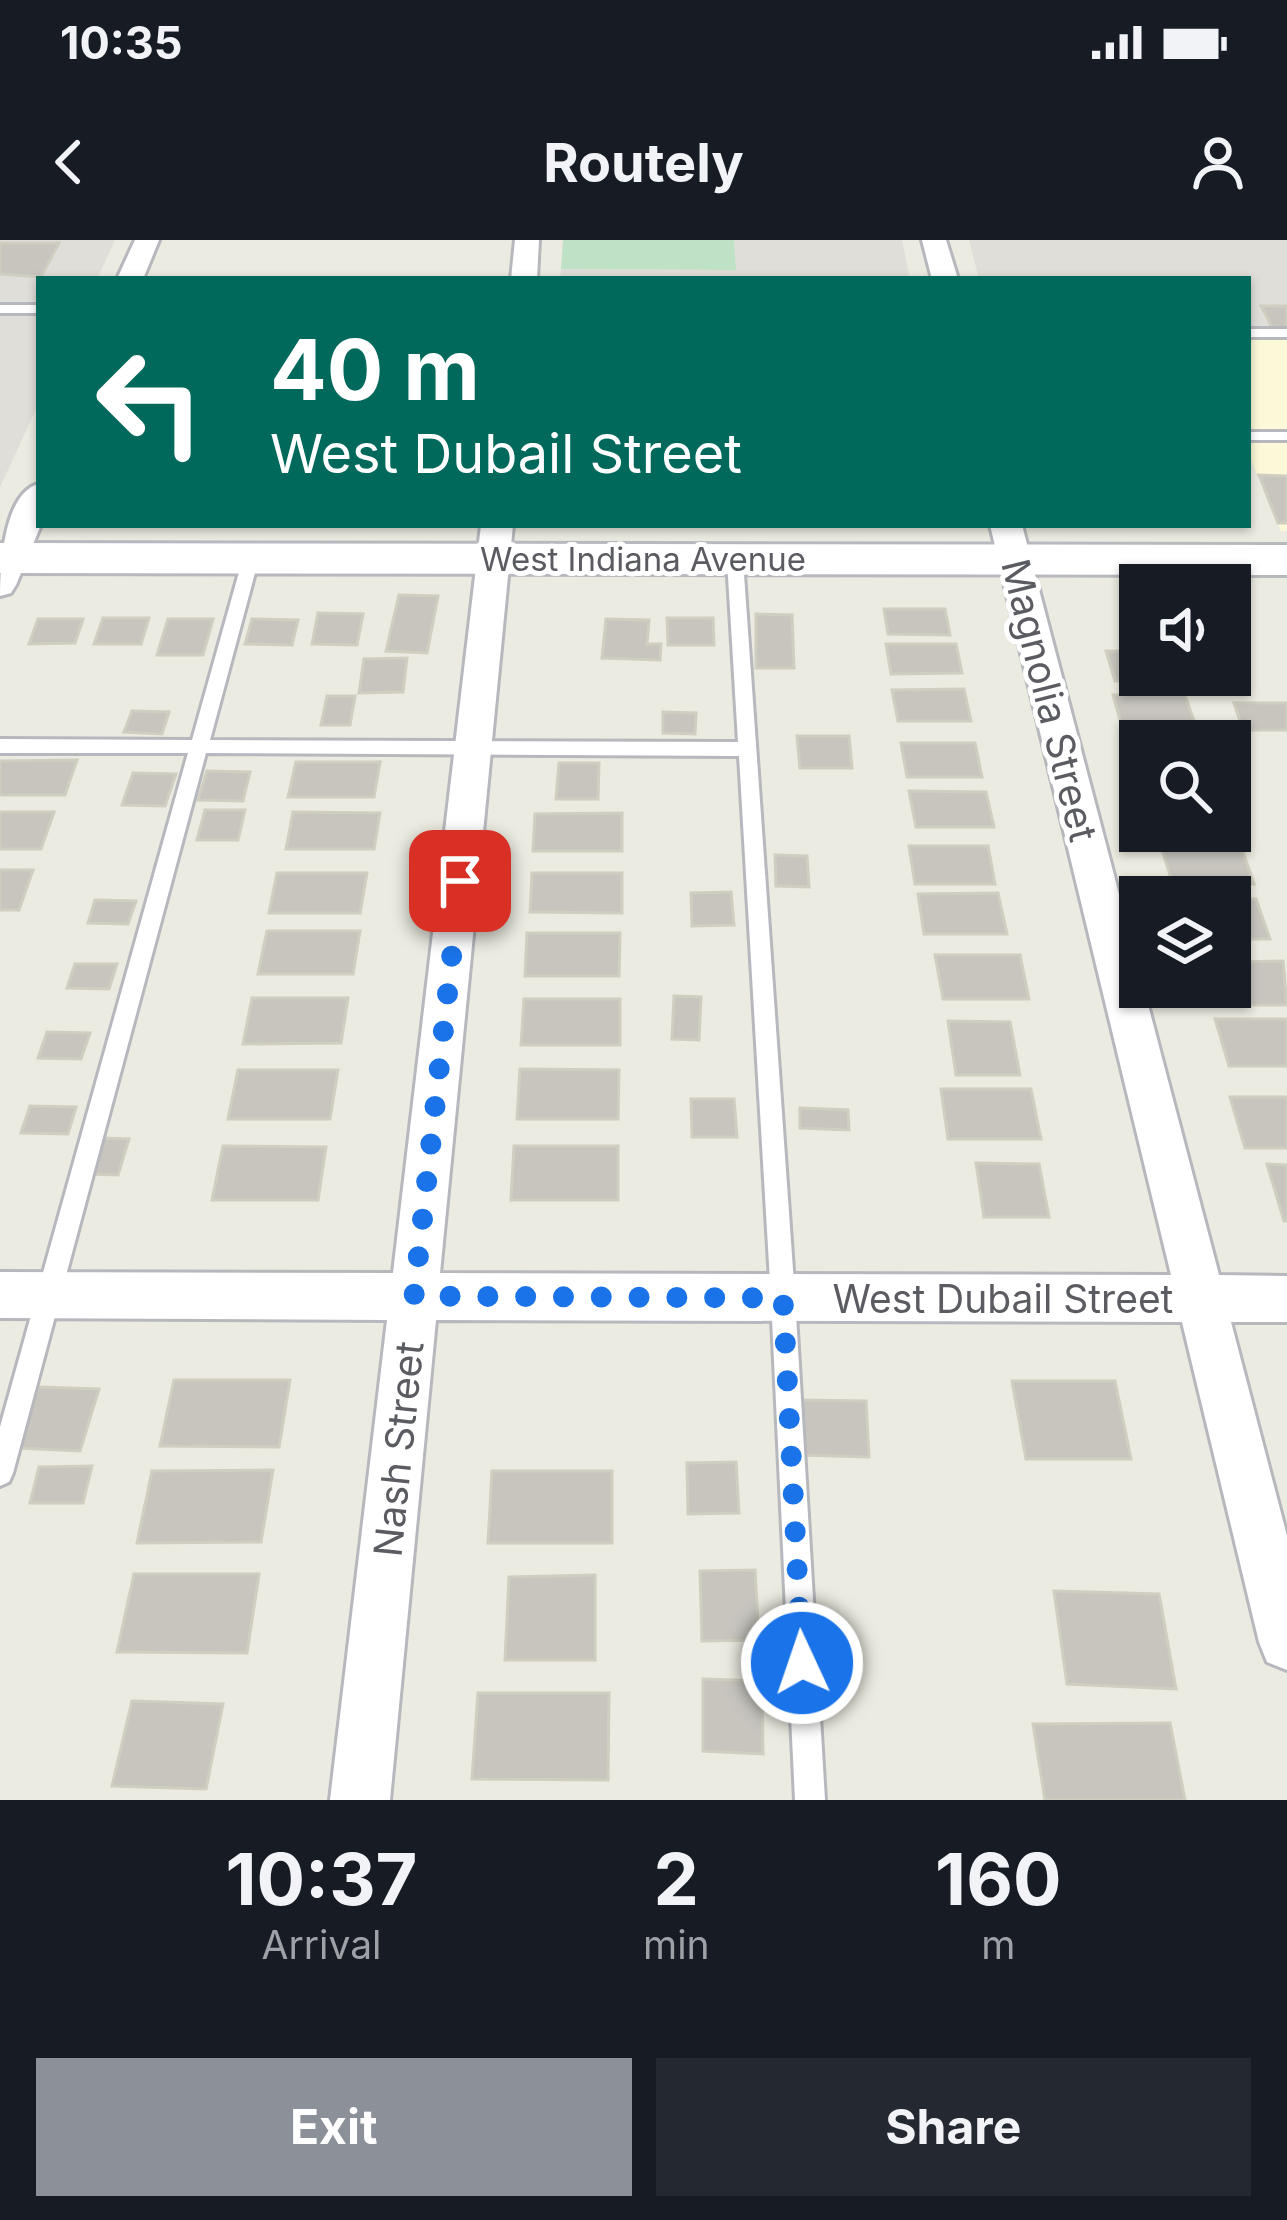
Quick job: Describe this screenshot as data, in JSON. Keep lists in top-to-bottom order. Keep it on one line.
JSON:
{"streets":{"street":["West Indiana Avenue","Magnolia Street","West Dubail Street","Nash Street"]},"crossings":[["West Indiana Avenue","Magnolia Street"],["West Indiana Avenue","Nash Street"],["Magnolia Street","West Dubail Street"],["West Dubail Street","Nash Street"]],"page":{"status":"10:35","header":"Routely","turn":["40 m","West Dubail Street"],"eta":["10:37","Arrival","2","min","160","m"],"buttons":["Exit","Share"]}}
